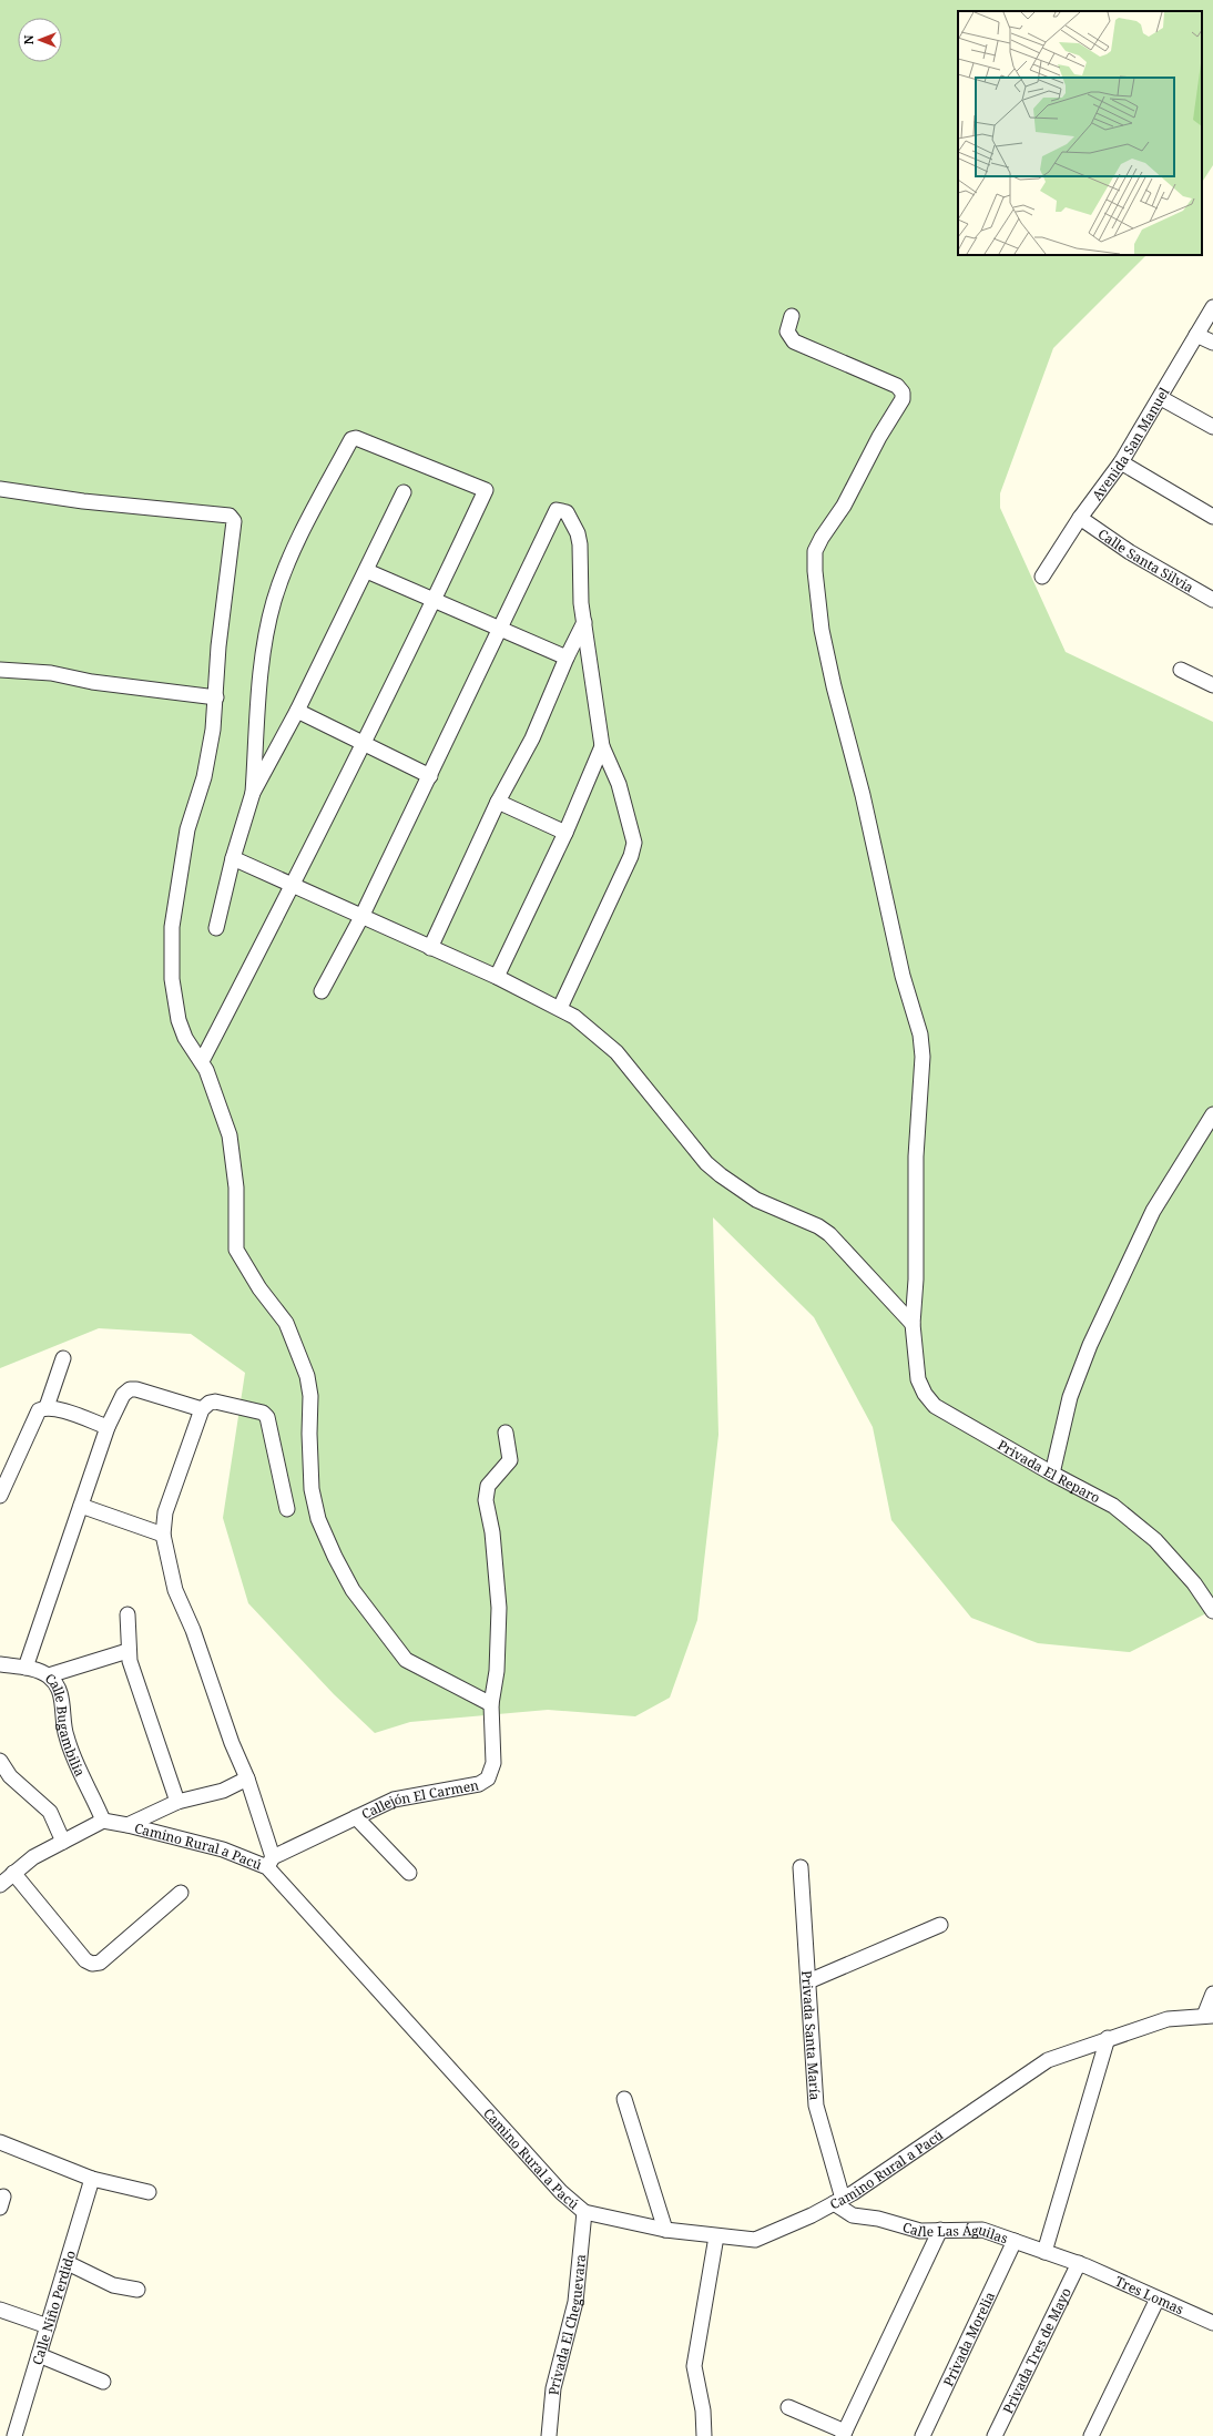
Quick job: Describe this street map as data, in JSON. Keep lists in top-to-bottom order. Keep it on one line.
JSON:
{"streets":{"street":["Avenida San Manuel","Calle Santa Silvia","Privada El Reparo","Calle Bugambilia","Callejón El Carmen","Camino Rural a Pacú","Privada Santa María","Calle Las Águilas","Tres Lomas","Calle Niño Perdido","Privada El Cheguevara","Privada Morelia","Privada Tres de Mayo"]},"crossings":[["Avenida San Manuel","Calle Santa Silvia"],["Calle Bugambilia","Camino Rural a Pacú"],["Callejón El Carmen","Camino Rural a Pacú"],["Camino Rural a Pacú","Privada Santa María"],["Camino Rural a Pacú","Calle Las Águilas"],["Camino Rural a Pacú","Privada El Cheguevara"],["Privada Santa María","Calle Las Águilas"],["Calle Las Águilas","Tres Lomas"],["Calle Las Águilas","Privada Morelia"],["Calle Las Águilas","Privada Tres de Mayo"],["Tres Lomas","Privada Tres de Mayo"]],"north":"left"}
